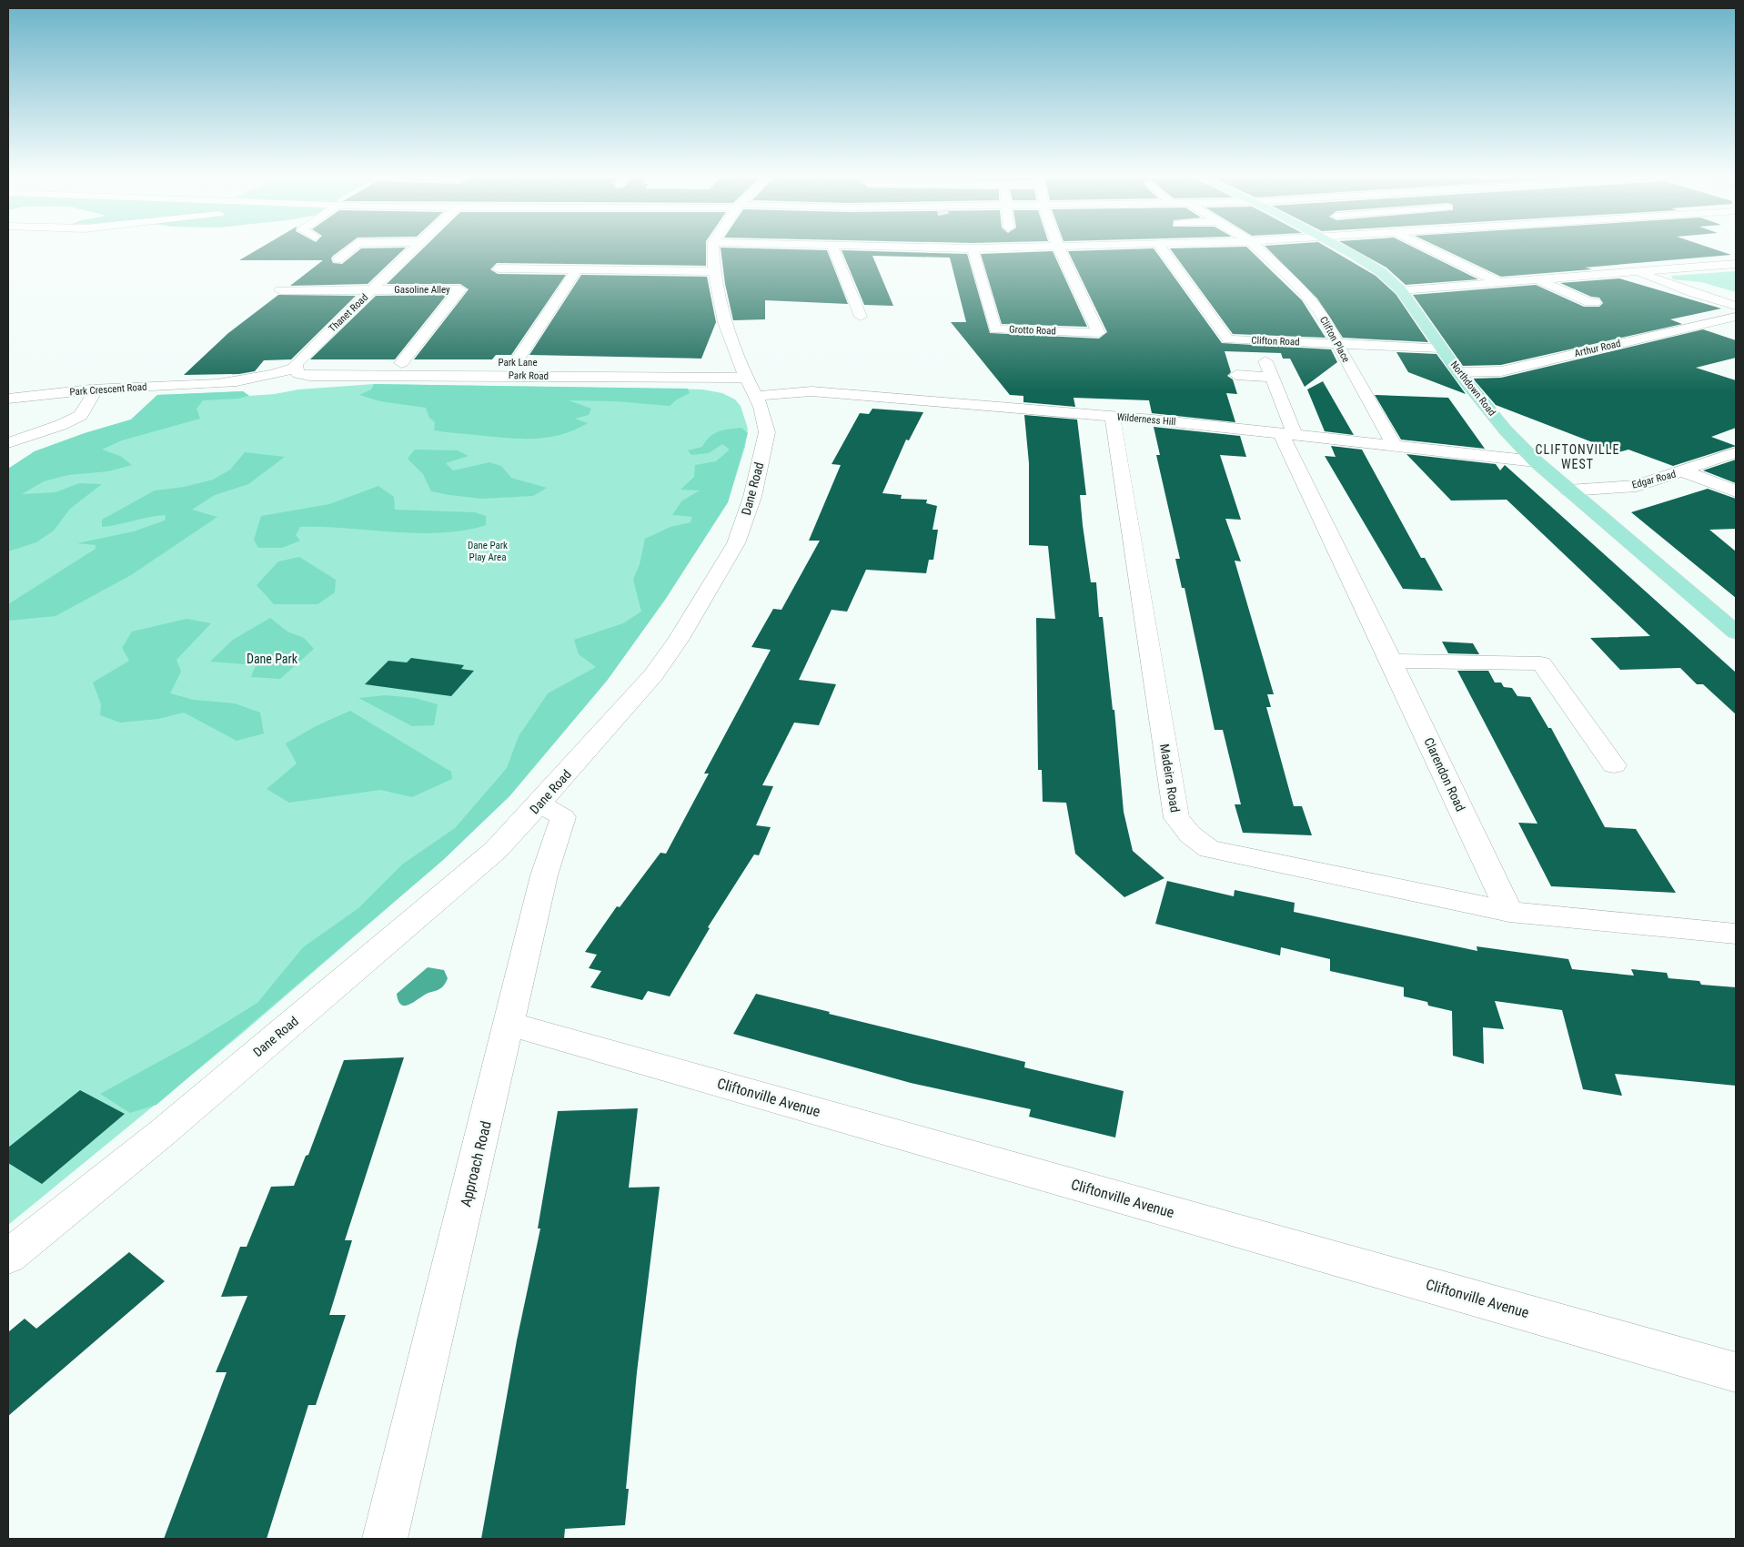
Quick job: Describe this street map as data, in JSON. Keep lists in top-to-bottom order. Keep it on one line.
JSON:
{"streets":{"main road":["Northdown Road"],"street":["Gasoline Alley","Thanet Road","Grotto Road","Clifton Place","Clifton Road","Arthur Road","Park Lane","Park Road","Park Crescent Road","Wilderness Hill","Edgar Road","Dane Road","Clarendon Road","Madeira Road","Cliftonville Avenue","Approach Road"]},"crossings":[["Gasoline Alley","Thanet Road"],["Gasoline Alley","Park Lane"],["Thanet Road","Park Lane"],["Thanet Road","Park Crescent Road"],["Clifton Place","Clifton Road"],["Clifton Place","Wilderness Hill"],["Clifton Road","Northdown Road"],["Arthur Road","Northdown Road"],["Park Lane","Park Crescent Road"],["Park Road","Park Crescent Road"],["Park Road","Dane Road"],["Northdown Road","Wilderness Hill"],["Northdown Road","Edgar Road"],["Wilderness Hill","Dane Road"],["Wilderness Hill","Clarendon Road"],["Wilderness Hill","Madeira Road"],["Dane Road","Approach Road"],["Clarendon Road","Madeira Road"],["Cliftonville Avenue","Approach Road"]],"districts":["CLIFTONVILLE WEST"],"parks":["Dane Park Play Area","Dane Park"]}
